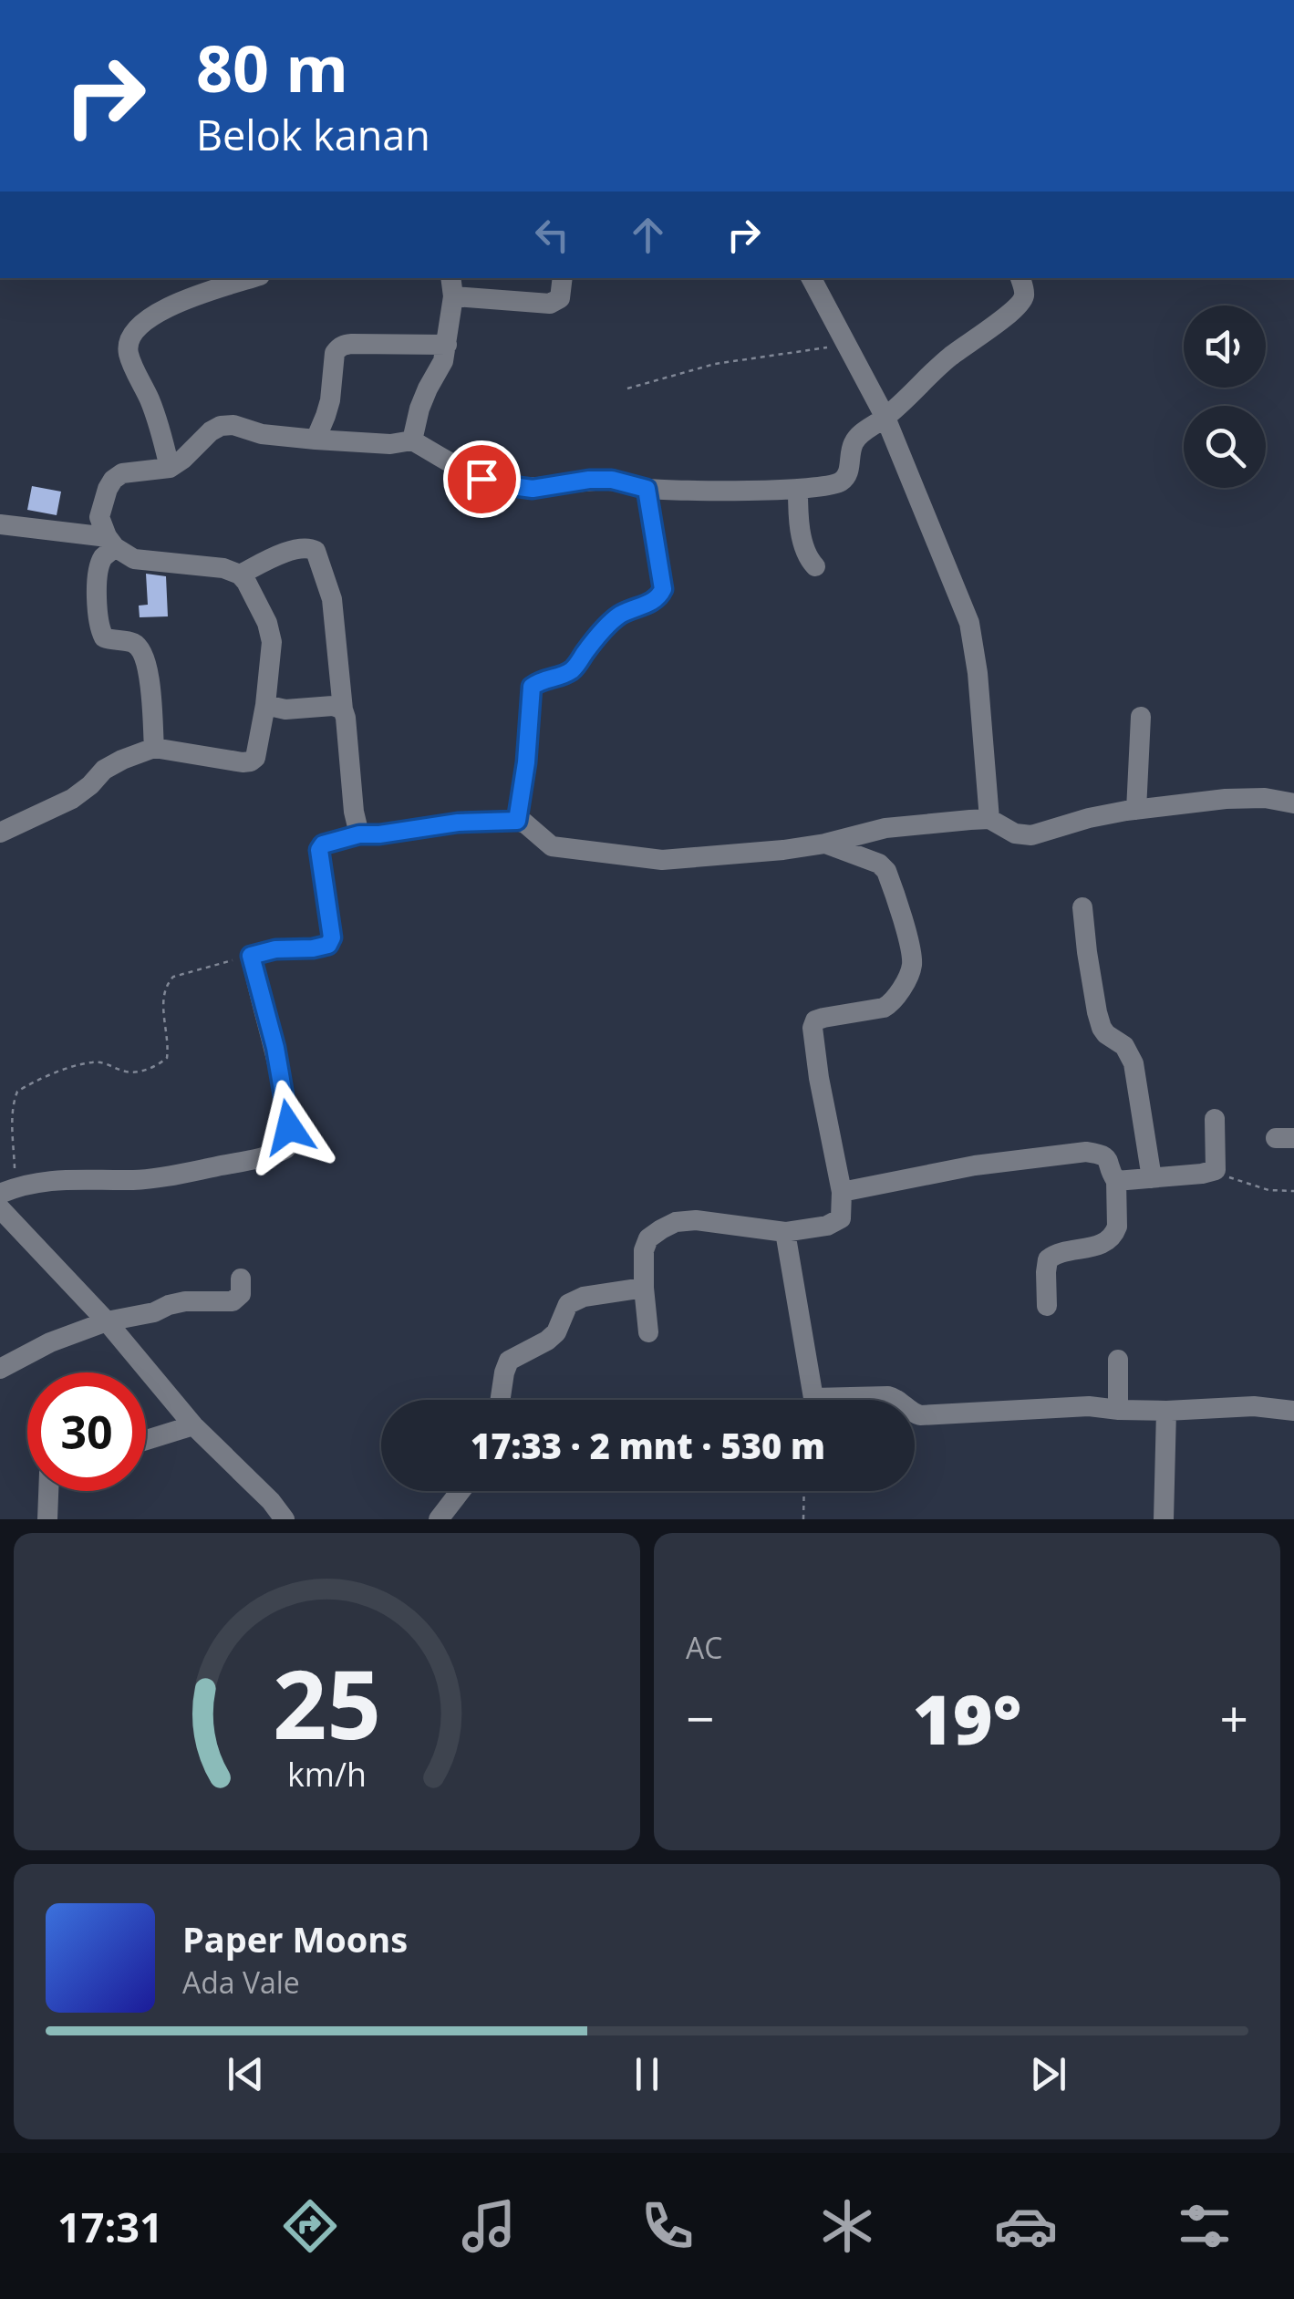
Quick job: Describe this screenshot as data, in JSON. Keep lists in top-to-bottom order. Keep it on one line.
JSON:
{"page":{"turn":["80 m","Belok kanan"],"limit":"30","trip":"17:33 · 2 mnt · 530 m","tile":"AC","heat":["−","19°","+"],"song":["Paper Moons","Ada Vale"],"tabs":"17:31","gauge":["25","km/h"]}}
